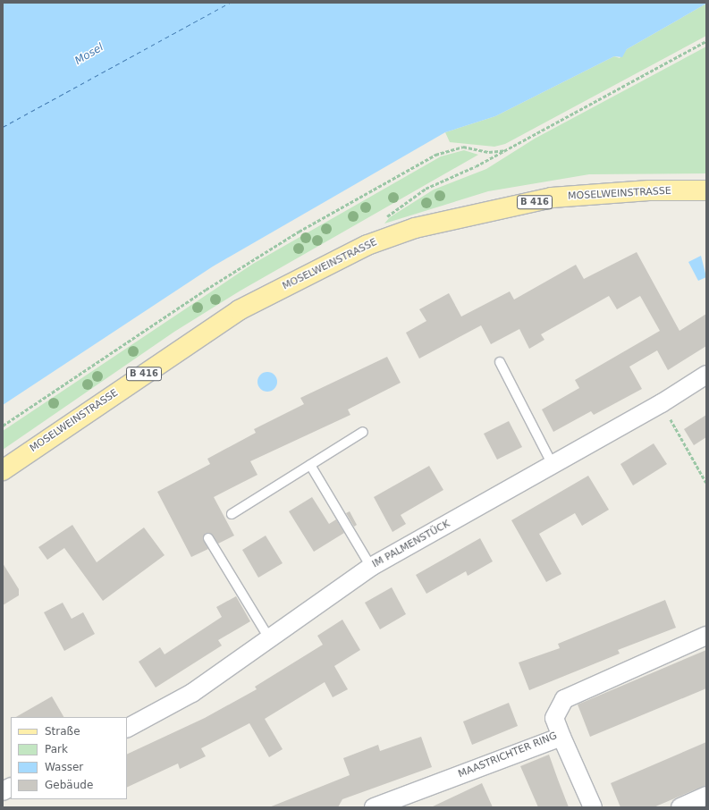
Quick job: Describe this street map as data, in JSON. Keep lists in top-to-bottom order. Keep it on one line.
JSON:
{"streets":{"main road":["MOSELWEINSTRASSE","B 416"],"street":["IM PALMENSTÜCK","MAASTRICHTER RING"]},"water":["Mosel"],"legend":["Straße","Park","Wasser","Gebäude"]}
